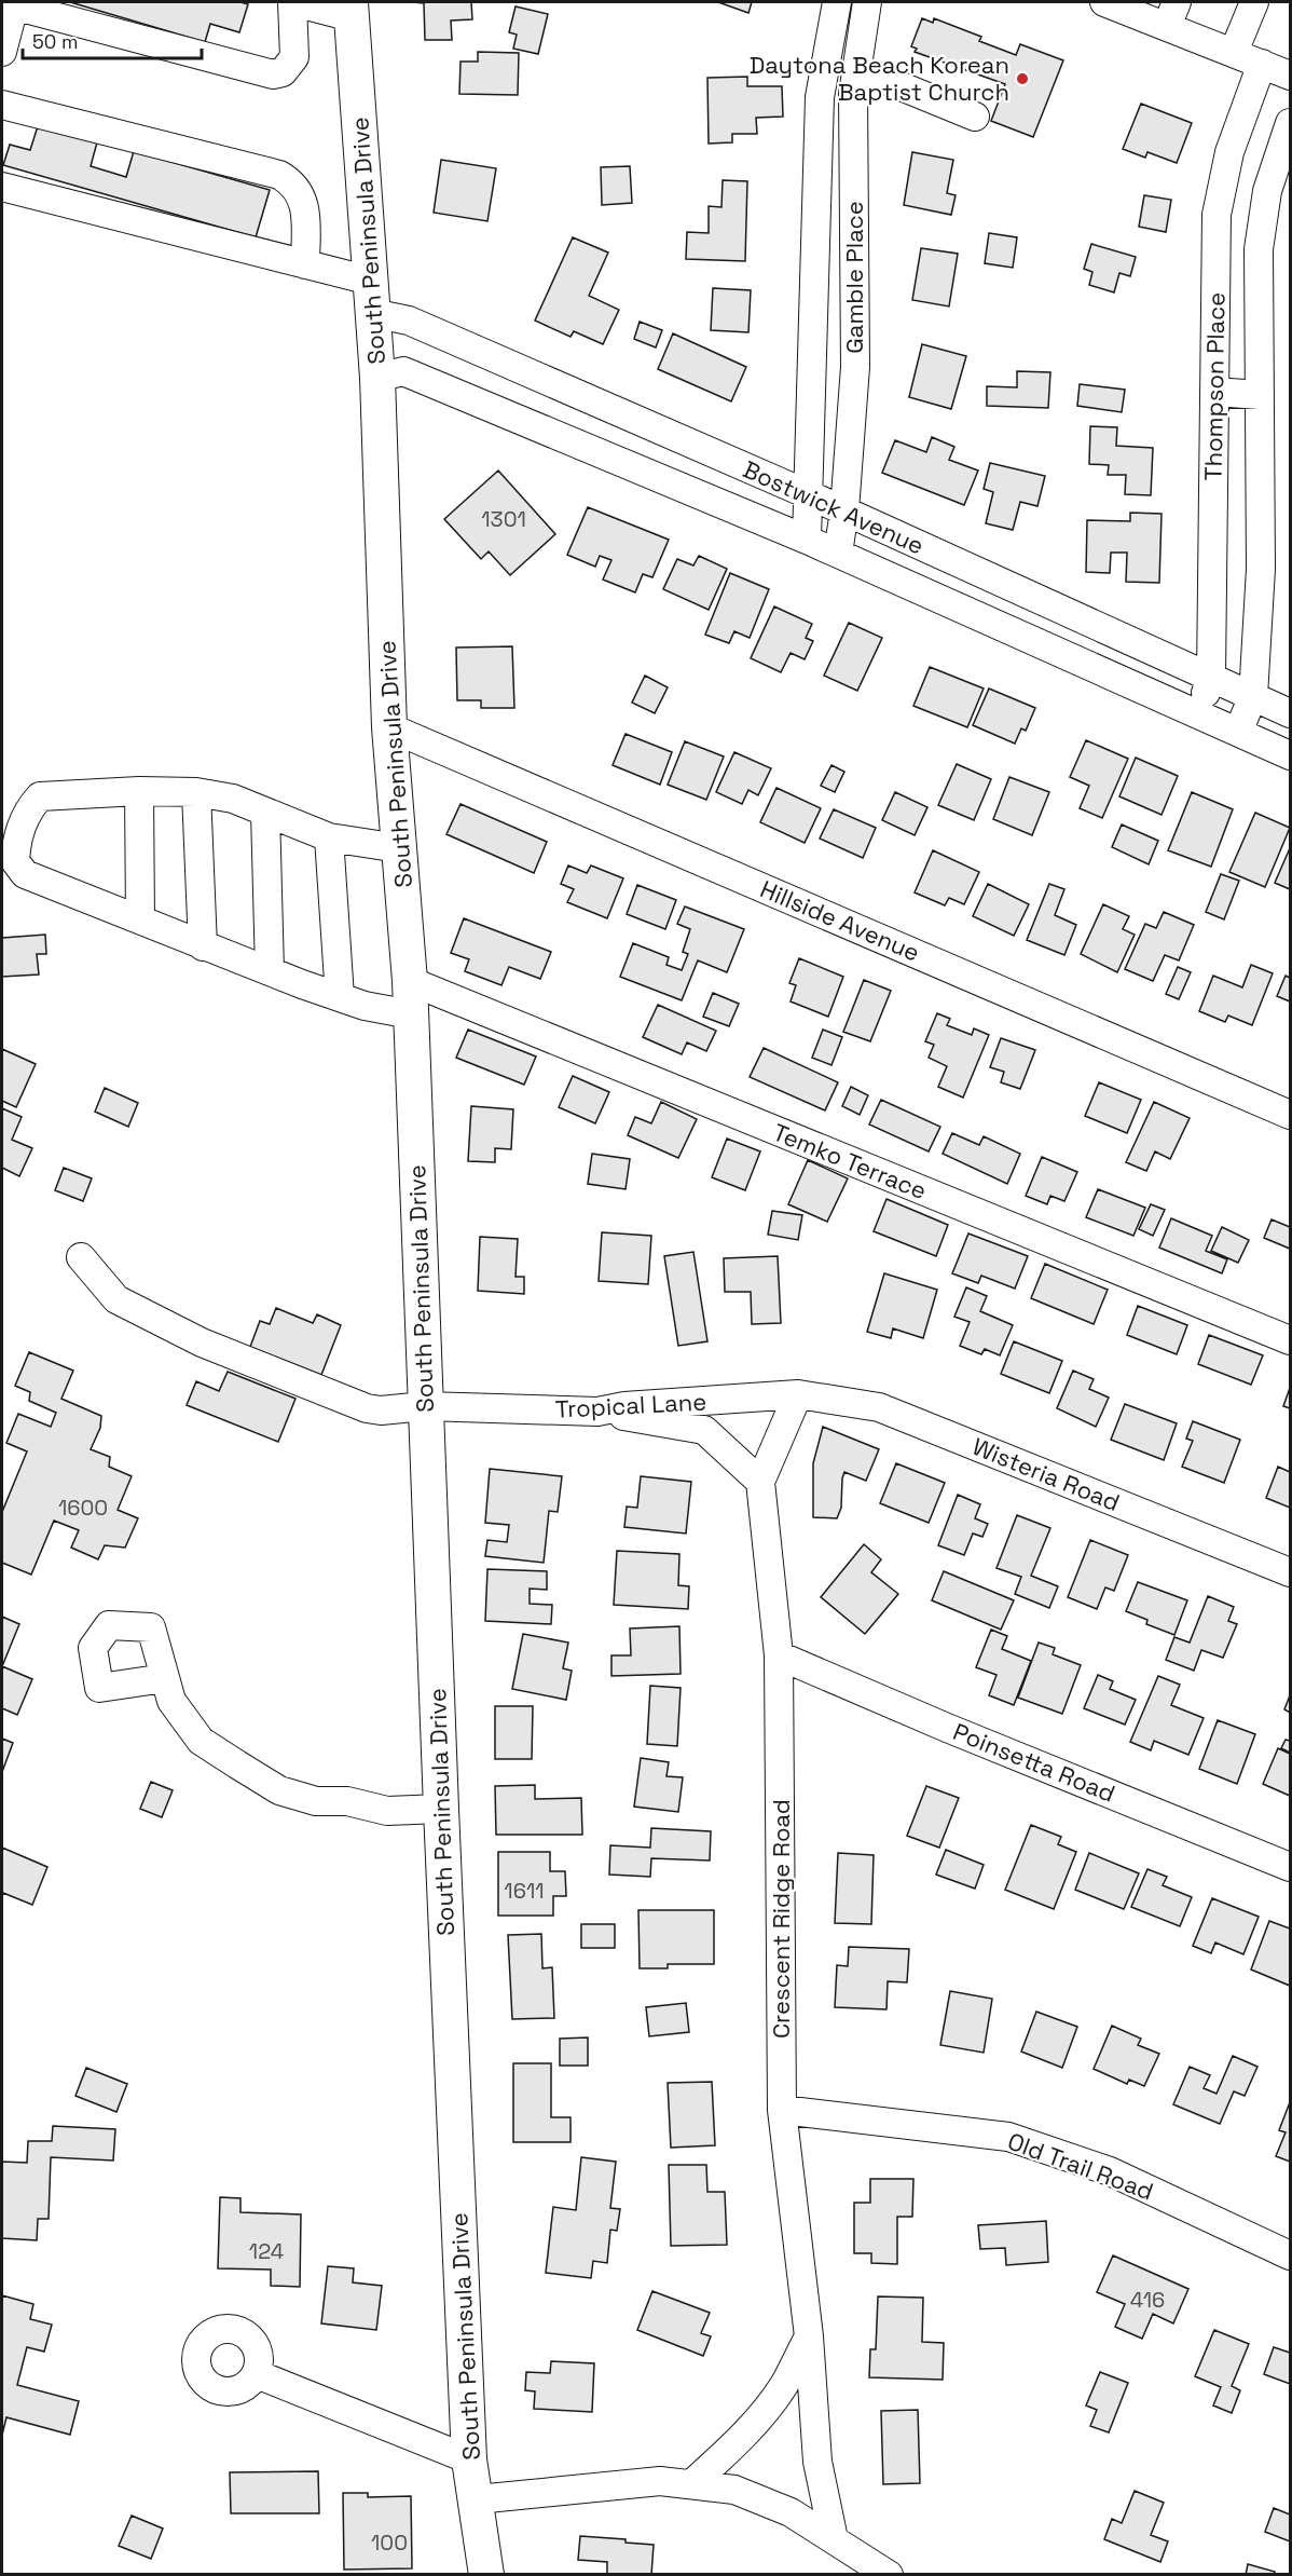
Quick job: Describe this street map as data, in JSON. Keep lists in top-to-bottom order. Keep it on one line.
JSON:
{"streets":{"main road":["South Peninsula Drive"],"street":["Gamble Place","Thompson Place","Bostwick Avenue","Hillside Avenue","Temko Terrace","Tropical Lane","Wisteria Road","Poinsetta Road","Crescent Ridge Road","Old Trail Road"]},"crossings":[["South Peninsula Drive","Bostwick Avenue"],["South Peninsula Drive","Hillside Avenue"],["South Peninsula Drive","Temko Terrace"],["South Peninsula Drive","Tropical Lane"],["Gamble Place","Bostwick Avenue"],["Thompson Place","Bostwick Avenue"],["Tropical Lane","Wisteria Road"],["Poinsetta Road","Crescent Ridge Road"],["Crescent Ridge Road","Old Trail Road"]],"places":["Daytona Beach Korean Baptist Church"],"house_numbers":["1301","1600","1611","124","416","100"],"scale_bar":"50 m"}
